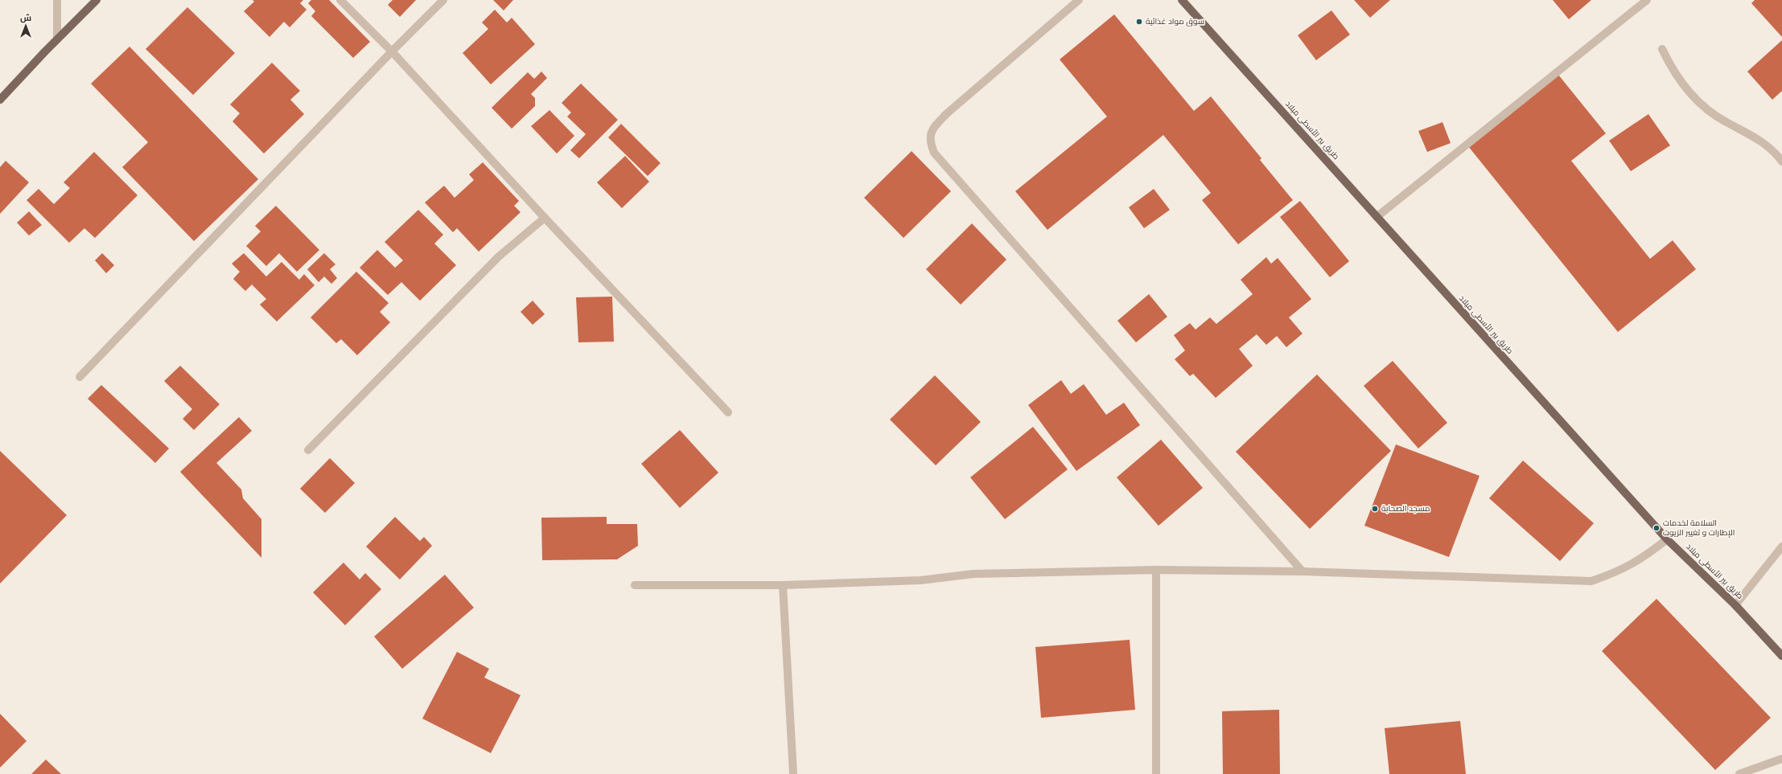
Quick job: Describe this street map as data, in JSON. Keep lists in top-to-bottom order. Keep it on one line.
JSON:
{"streets":{"main road":["طريق بير الأسطى ميلاد"]},"places":["سوق مواد غذائية","مسجد الصحابة","السلامة لخدمات الإطارات و تغيير الزيوت"],"north":"top"}
